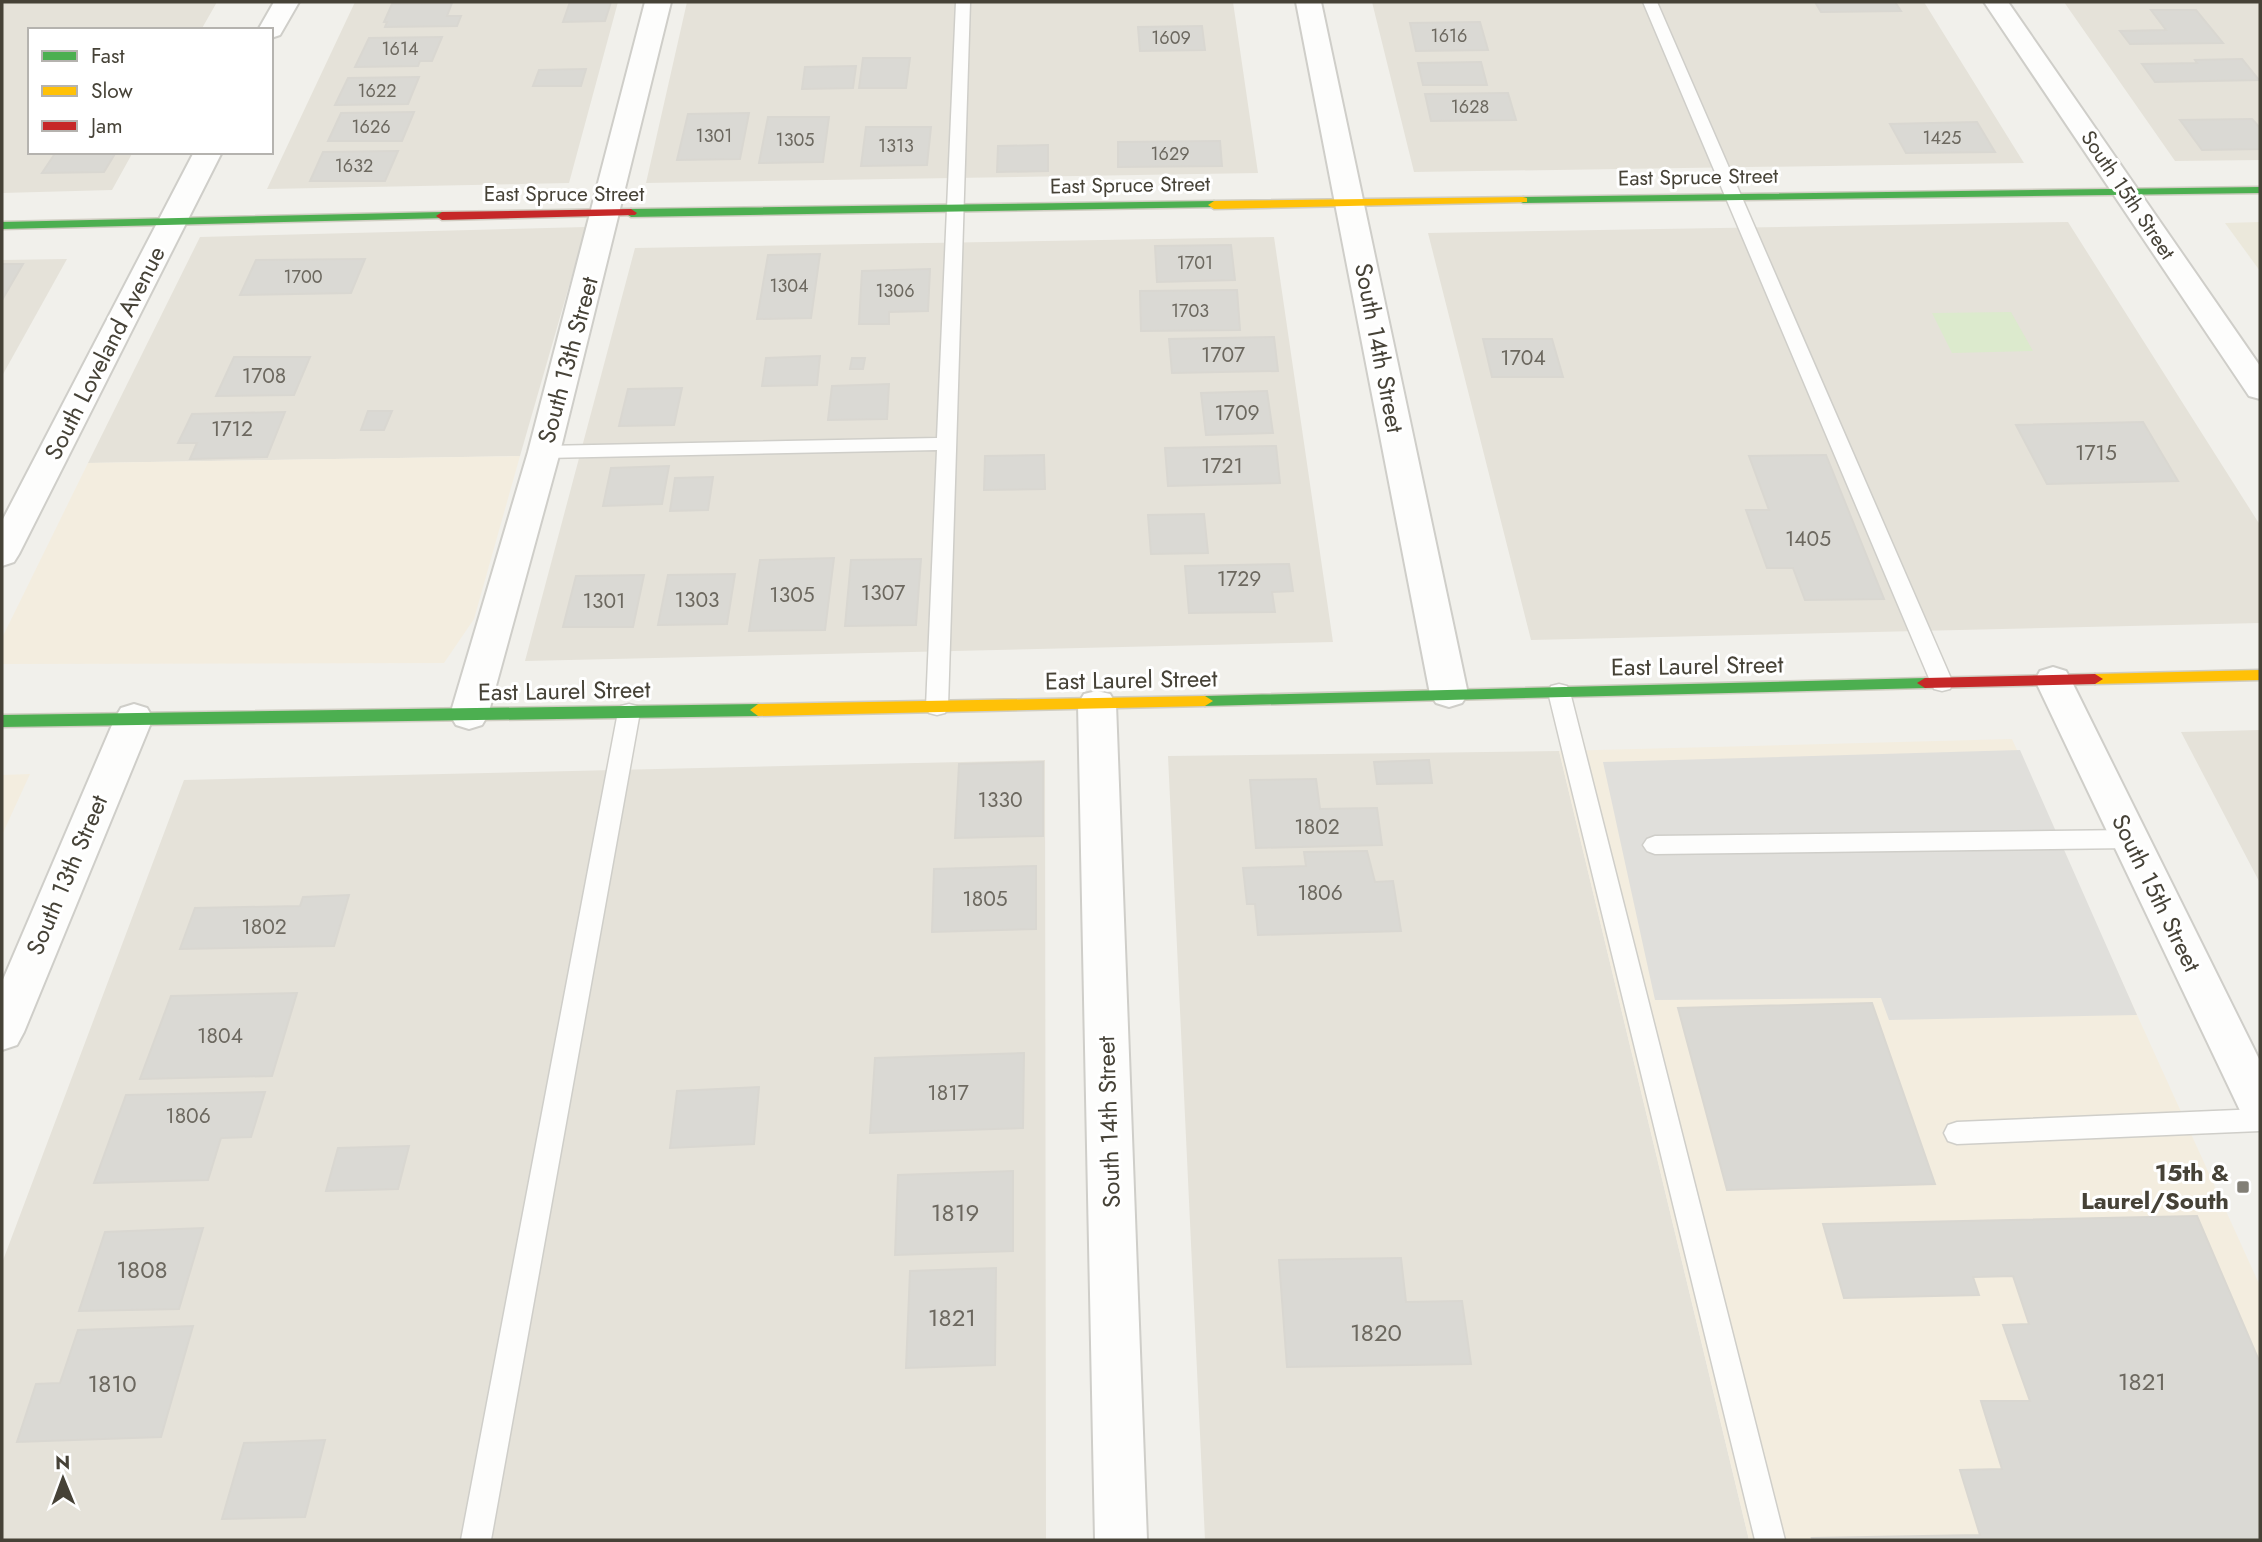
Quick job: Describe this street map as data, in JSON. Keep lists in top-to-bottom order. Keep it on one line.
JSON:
{"streets":{"street":["East Spruce Street","South 15th Street","South 14th Street","South Loveland Avenue","South 13th Street","East Laurel Street"]},"crossings":[["East Spruce Street","South 15th Street"],["East Spruce Street","South 14th Street"],["East Spruce Street","South Loveland Avenue"],["East Spruce Street","South 13th Street"],["South 15th Street","East Laurel Street"],["South 14th Street","East Laurel Street"],["South 13th Street","East Laurel Street"]],"places":{"transit":["15th & Laurel/South"]},"house_numbers":["1616","1609","1614","1622","1628","1626","1301","1425","1305","1313","1629","1632","1701","1700","1304","1306","1703","1707","1704","1708","1709","1712","1715","1721","1405","1729","1307","1305","1303","1301","1330","1802","1806","1805","1802","1804","1817","1806","1819","1808","1821","1820","1821","1810"],"legend":["Fast","Slow","Jam"],"north":"top"}
